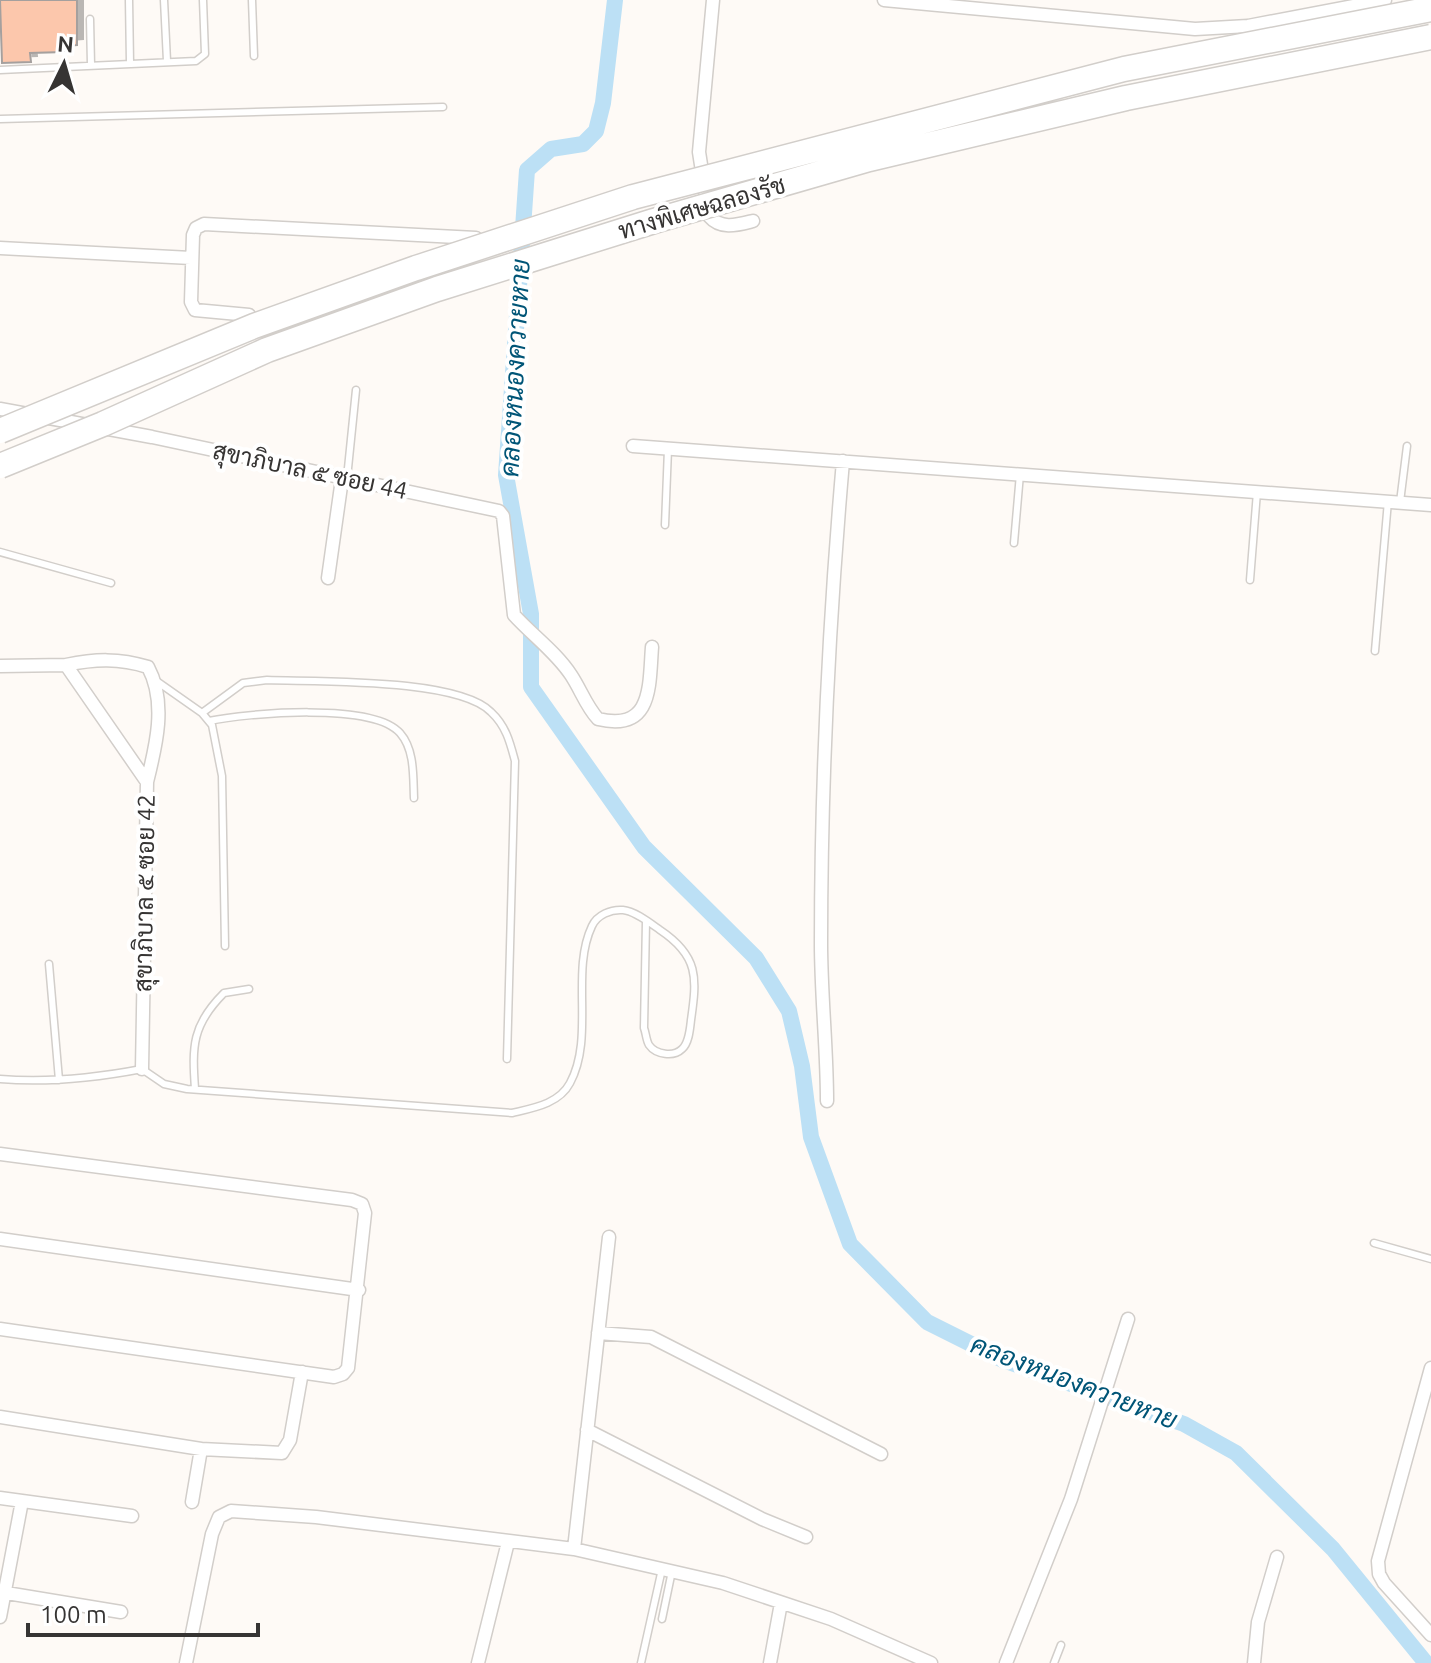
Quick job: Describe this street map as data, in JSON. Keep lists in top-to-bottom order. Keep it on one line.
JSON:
{"streets":{"highway":["ทางพิเศษฉลองรัช"],"street":["สุขาภิบาล ๕ ซอย 44","สุขาภิบาล ๕ ซอย 42"]},"water":["คลองหนองควายหาย"],"scale_bar":"100 m","north":"top"}
